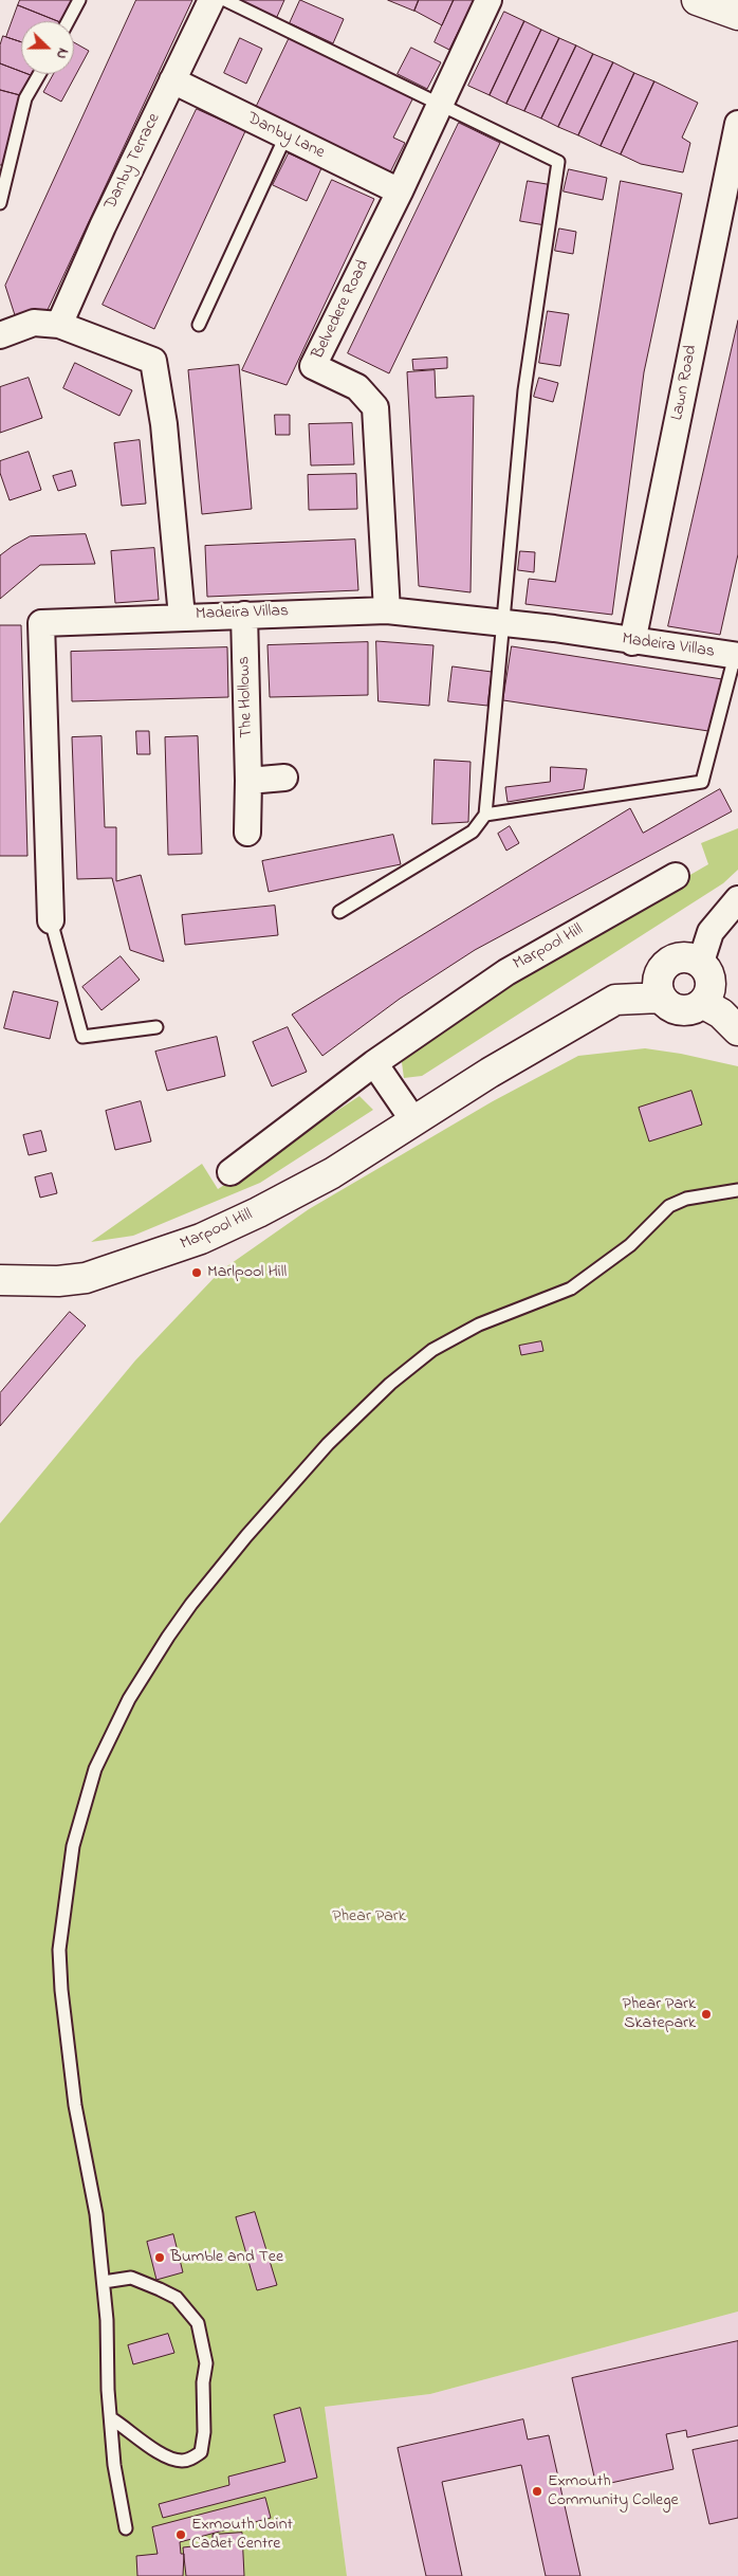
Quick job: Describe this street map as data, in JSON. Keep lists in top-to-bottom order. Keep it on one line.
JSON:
{"streets":{"street":["Danby Lane","Danby Terrace","Belvedere Road","Lawn Road","Madeira Villas","The Hollows","Marpool Hill"]},"crossings":[["Danby Lane","Danby Terrace"],["Danby Lane","Belvedere Road"],["Belvedere Road","Madeira Villas"],["Lawn Road","Madeira Villas"],["Madeira Villas","The Hollows"]],"parks":["Phear Park"],"places":["Marlpool Hill","Phear Park Skatepark","Bumble and Tee","Exmouth Community College","Exmouth Joint Cadet Centre"],"north":"right"}
